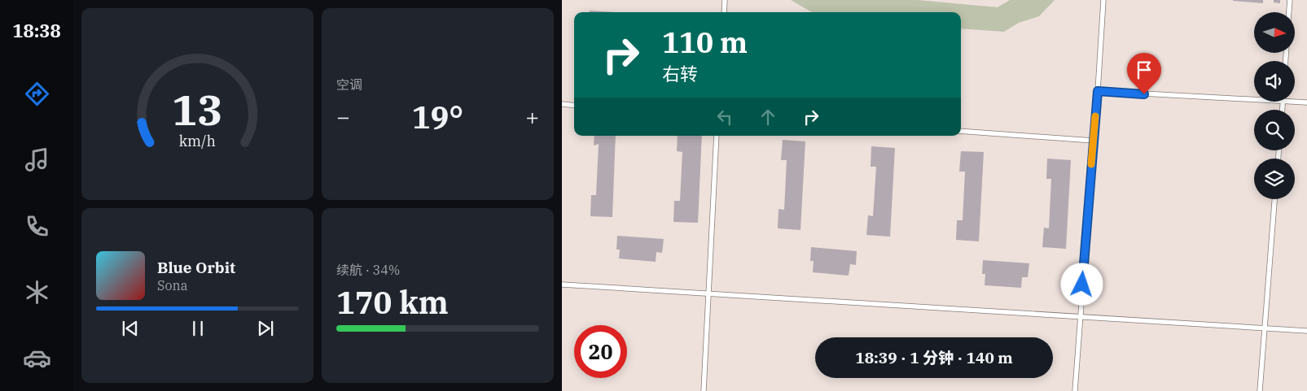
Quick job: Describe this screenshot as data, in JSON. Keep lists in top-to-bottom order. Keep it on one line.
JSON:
{"north":"right","page":{"tabs":"18:38","tile":["空调",["续航 · 34%","170 km"]],"turn":["110 m","右转"],"heat":["−","19°","+"],"song":["Blue Orbit","Sona"],"limit":"20","trip":"18:39 · 1 分钟 · 140 m","gauge":["13","km/h"]}}
